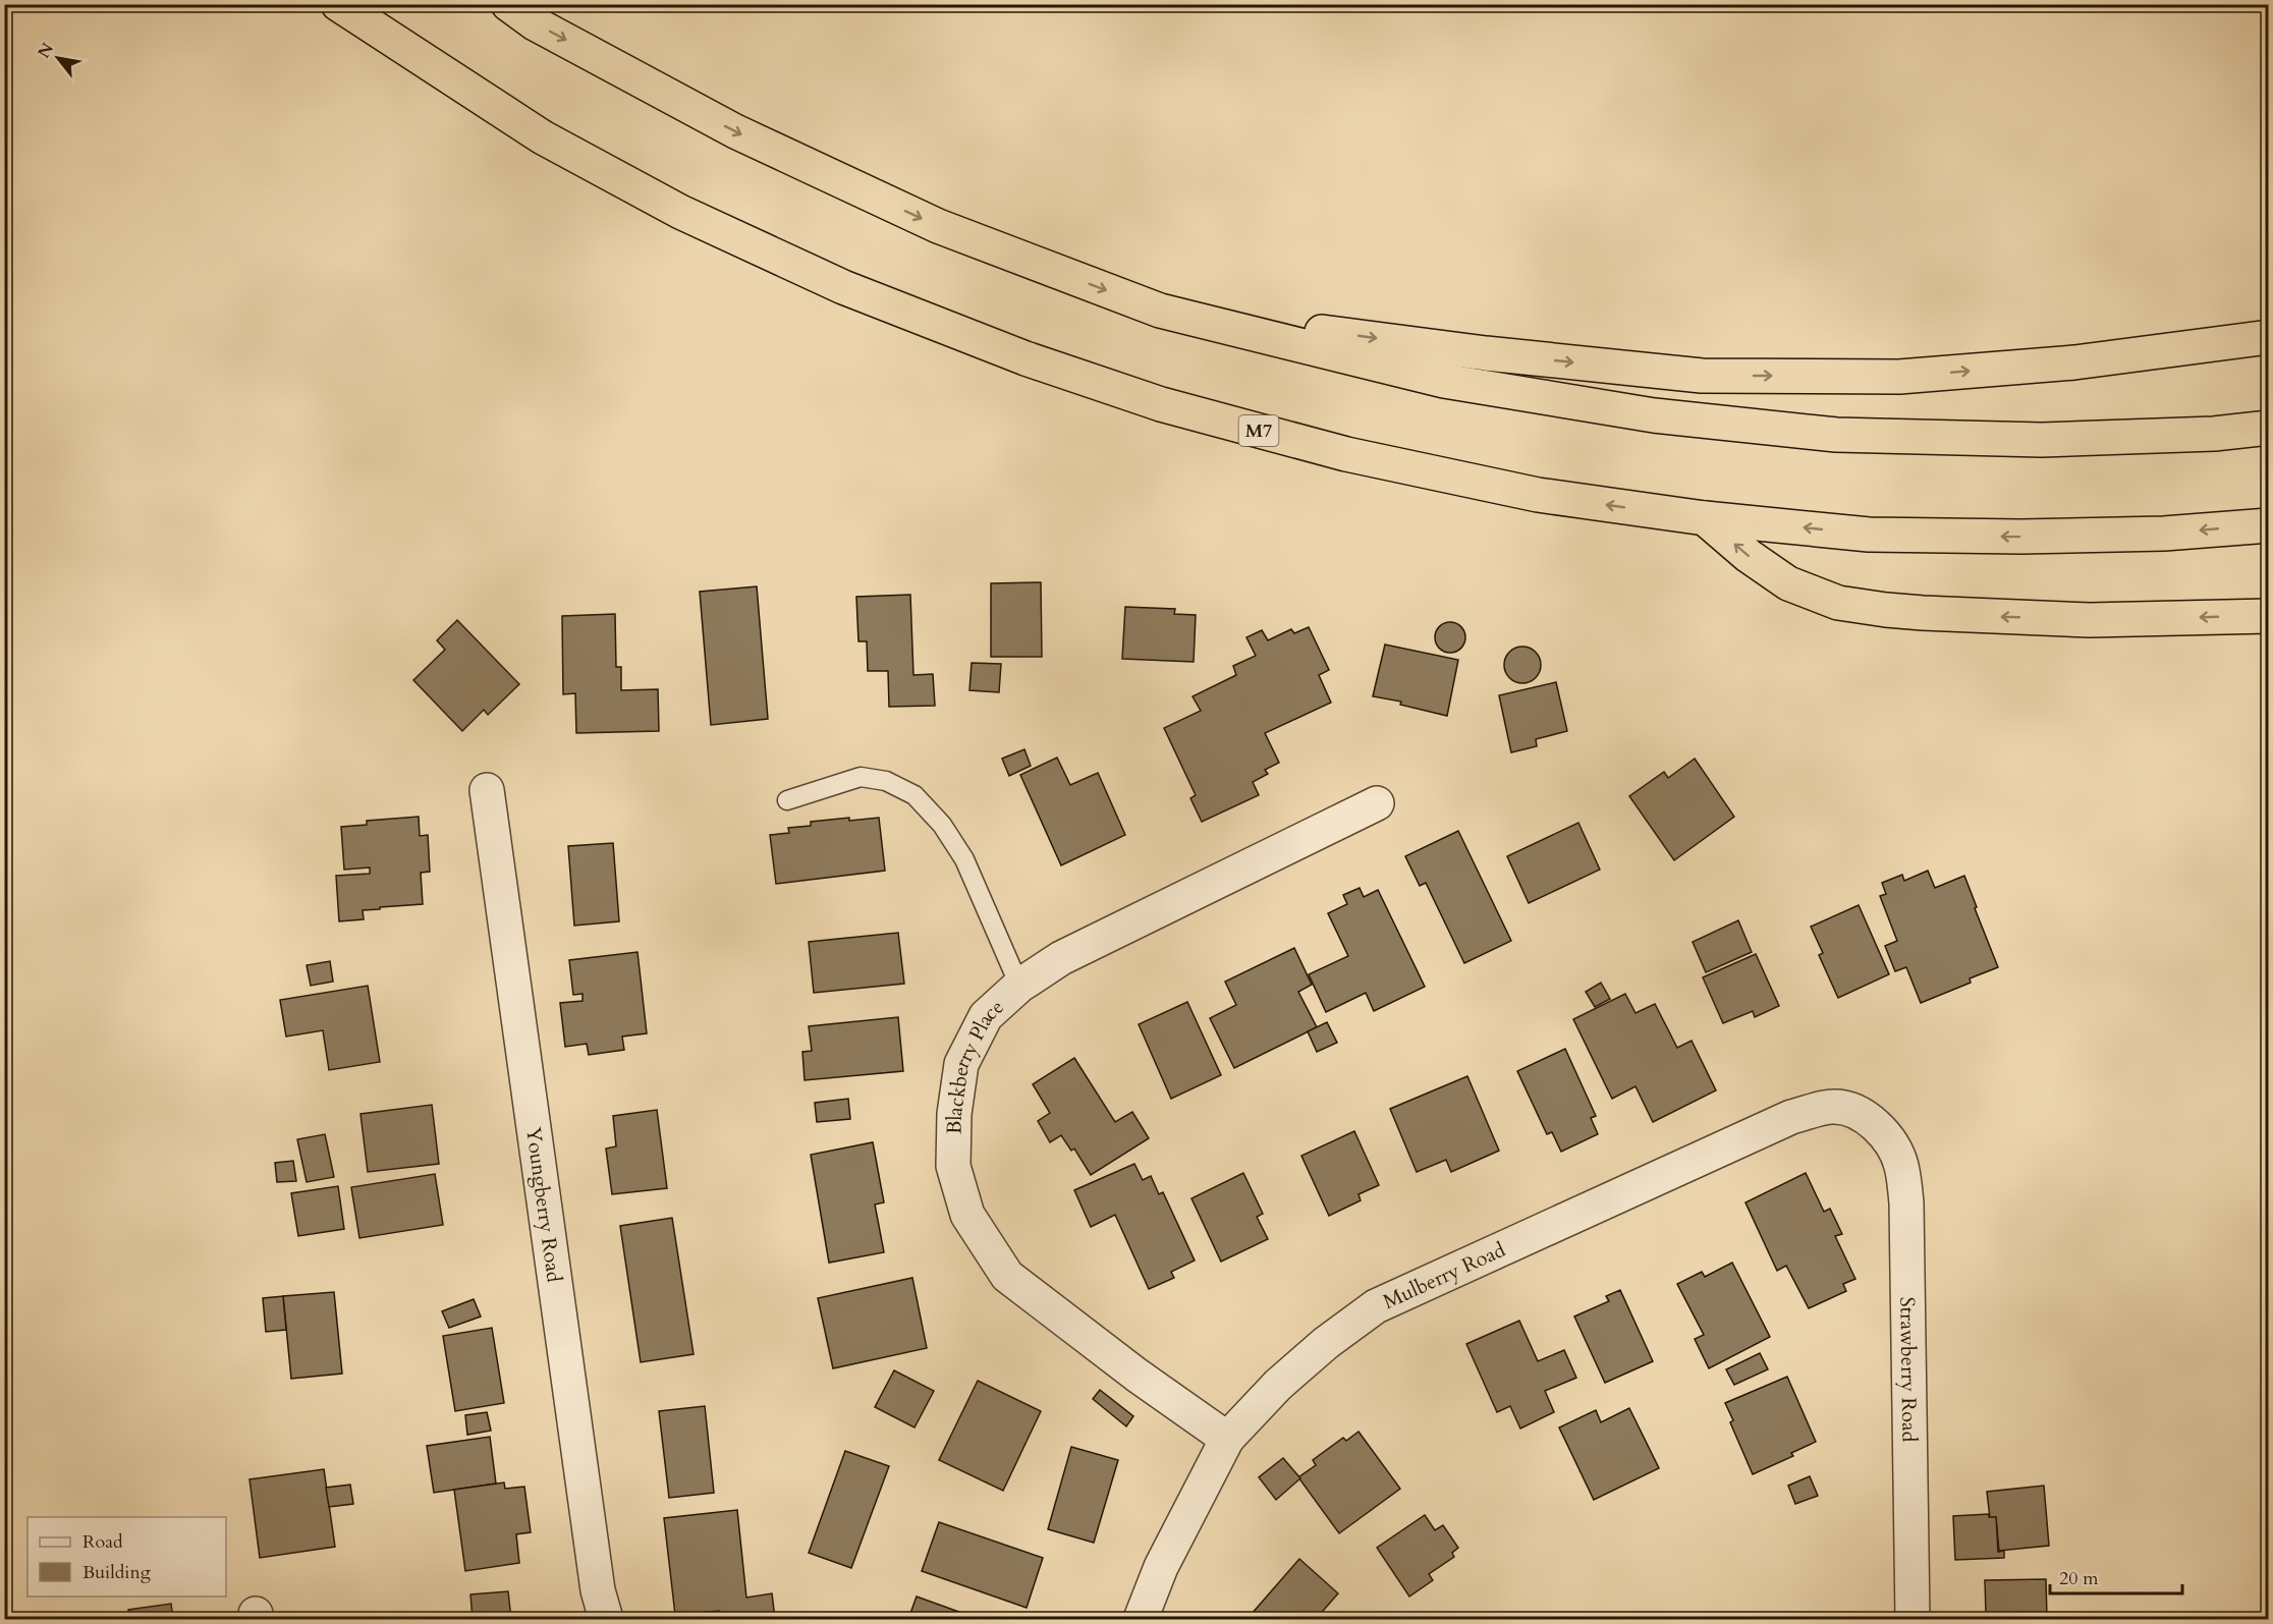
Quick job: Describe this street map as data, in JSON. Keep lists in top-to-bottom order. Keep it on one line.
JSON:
{"streets":{"highway":["M7"],"street":["Blackberry Place","Youngberry Road","Mulberry Road","Strawberry Road"]},"crossings":[["Blackberry Place","Mulberry Road"],["Mulberry Road","Strawberry Road"]],"legend":["Road","Building"],"scale_bar":"20 m","north":"top left"}
